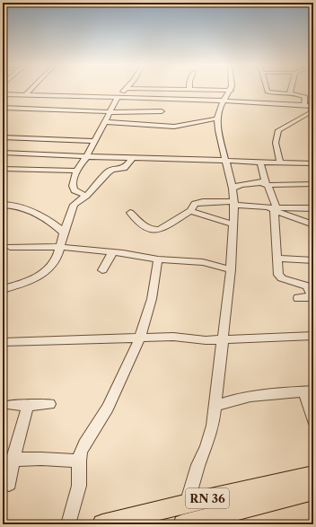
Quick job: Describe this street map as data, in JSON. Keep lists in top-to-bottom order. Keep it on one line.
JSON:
{"streets":{"main road":["RN 36"]}}
